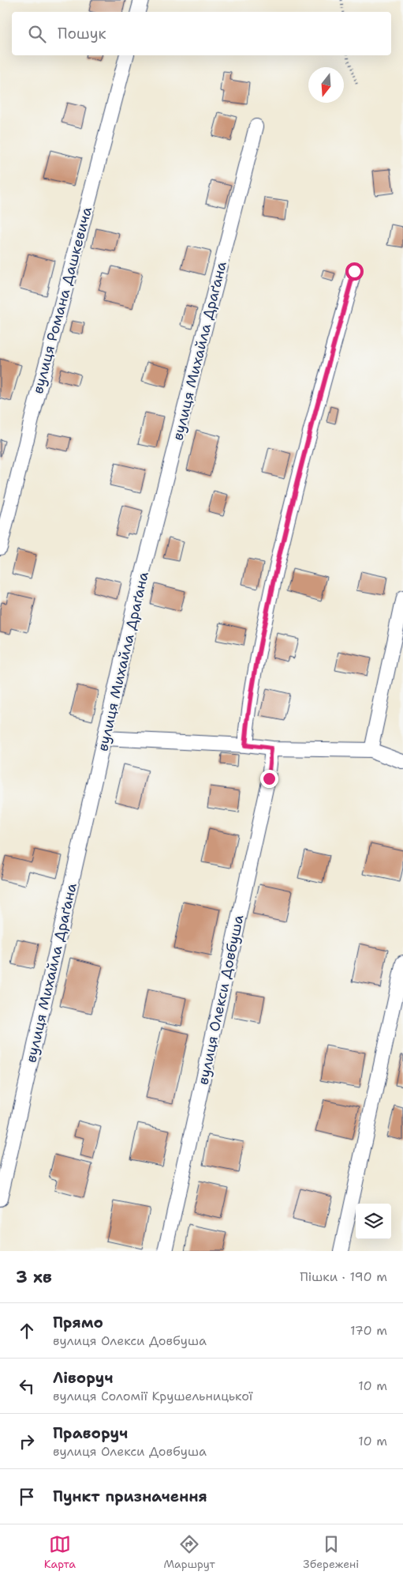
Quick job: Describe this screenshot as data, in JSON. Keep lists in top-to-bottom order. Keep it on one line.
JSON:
{"streets":{"street":["вулиця Романа Дашкевича","вулиця Михайла Драґана","вулиця Олекси Довбуша"]},"north":"bottom","page":{"search":"Пошук","heading":["3 хв","Пішки · 190 m"],"list":[["Прямо","вулиця Олекси Довбуша","170 m"],["Ліворуч","вулиця Соломії Крушельницької","10 m"],["Праворуч","вулиця Олекси Довбуша","10 m"],"Пункт призначення"],"nav":["Карта","Маршрут","Збережені"]}}
